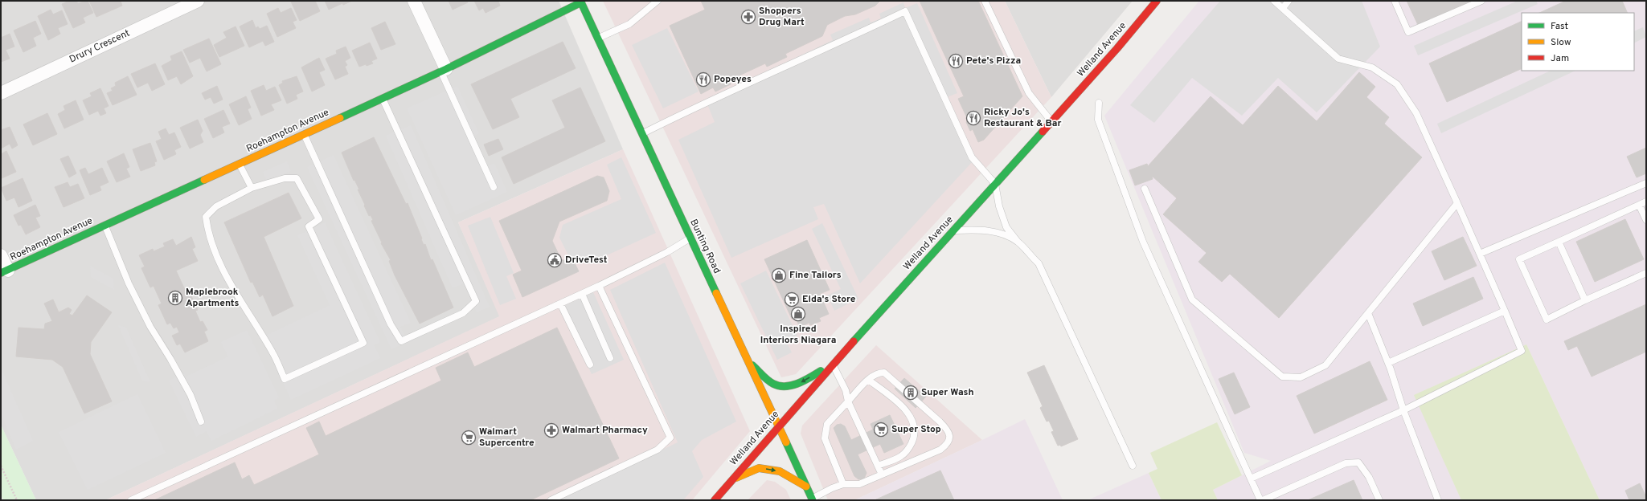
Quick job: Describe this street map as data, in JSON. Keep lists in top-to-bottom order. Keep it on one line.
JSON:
{"streets":{"street":["Drury Crescent","Welland Avenue","Roehampton Avenue","Bunting Road"]},"crossings":[["Welland Avenue","Bunting Road"],["Roehampton Avenue","Bunting Road"]],"places":{"pharmacy":["Shoppers Drug Mart","Walmart Pharmacy"],"restaurant":["Pete's Pizza","Popeyes","Ricky Jo's Restaurant & Bar"],"public building":["DriveTest"],"shop":["Fine Tailors","Inspired Interiors Niagara"],"building":["Maplebrook Apartments","Super Wash"],"supermarket":["Elda's Store","Super Stop","Walmart Supercentre"]},"legend":["Fast","Slow","Jam"]}
